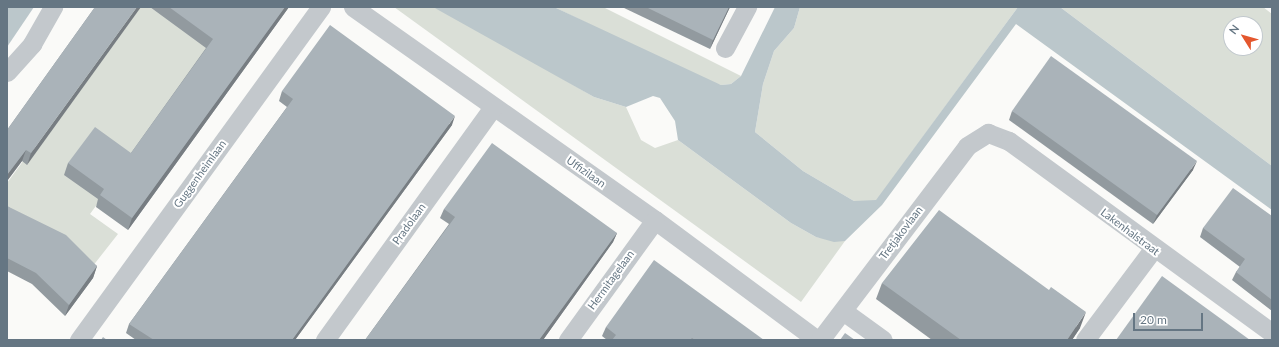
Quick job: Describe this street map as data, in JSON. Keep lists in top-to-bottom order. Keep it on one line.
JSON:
{"streets":{"street":["Uffizilaan","Guggenheimlaan","Pradolaan","Lakenhalstraat","Tretjakovlaan","Hermitagelaan"]},"crossings":[["Uffizilaan","Pradolaan"],["Uffizilaan","Tretjakovlaan"],["Uffizilaan","Hermitagelaan"],["Lakenhalstraat","Tretjakovlaan"]],"scale_bar":"20 m","north":"top left"}
